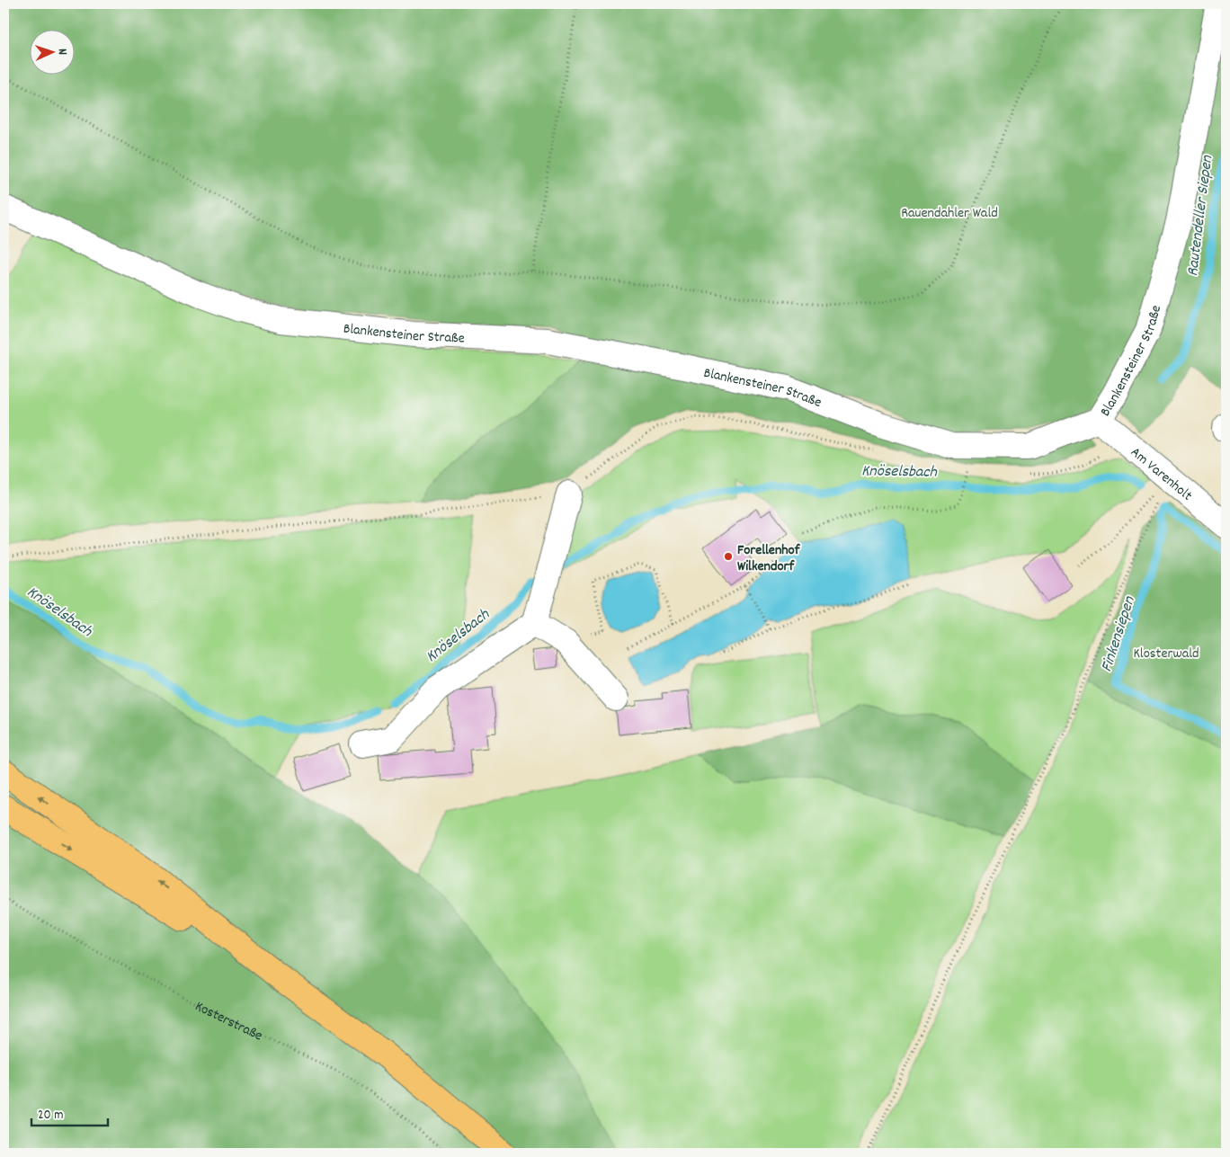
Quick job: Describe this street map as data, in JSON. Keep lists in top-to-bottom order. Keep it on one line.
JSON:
{"streets":{"street":["Blankensteiner Straße","Am Varenholt"],"path":["Kosterstraße"]},"crossings":[["Blankensteiner Straße","Am Varenholt"]],"water":["Rautendeller Siepen","Knöselsbach","Finkensiepen"],"parks":["Rauendahler Wald","Klosterwald"],"places":["Forellenhof Wilkendorf"],"scale_bar":"20 m","north":"right"}
